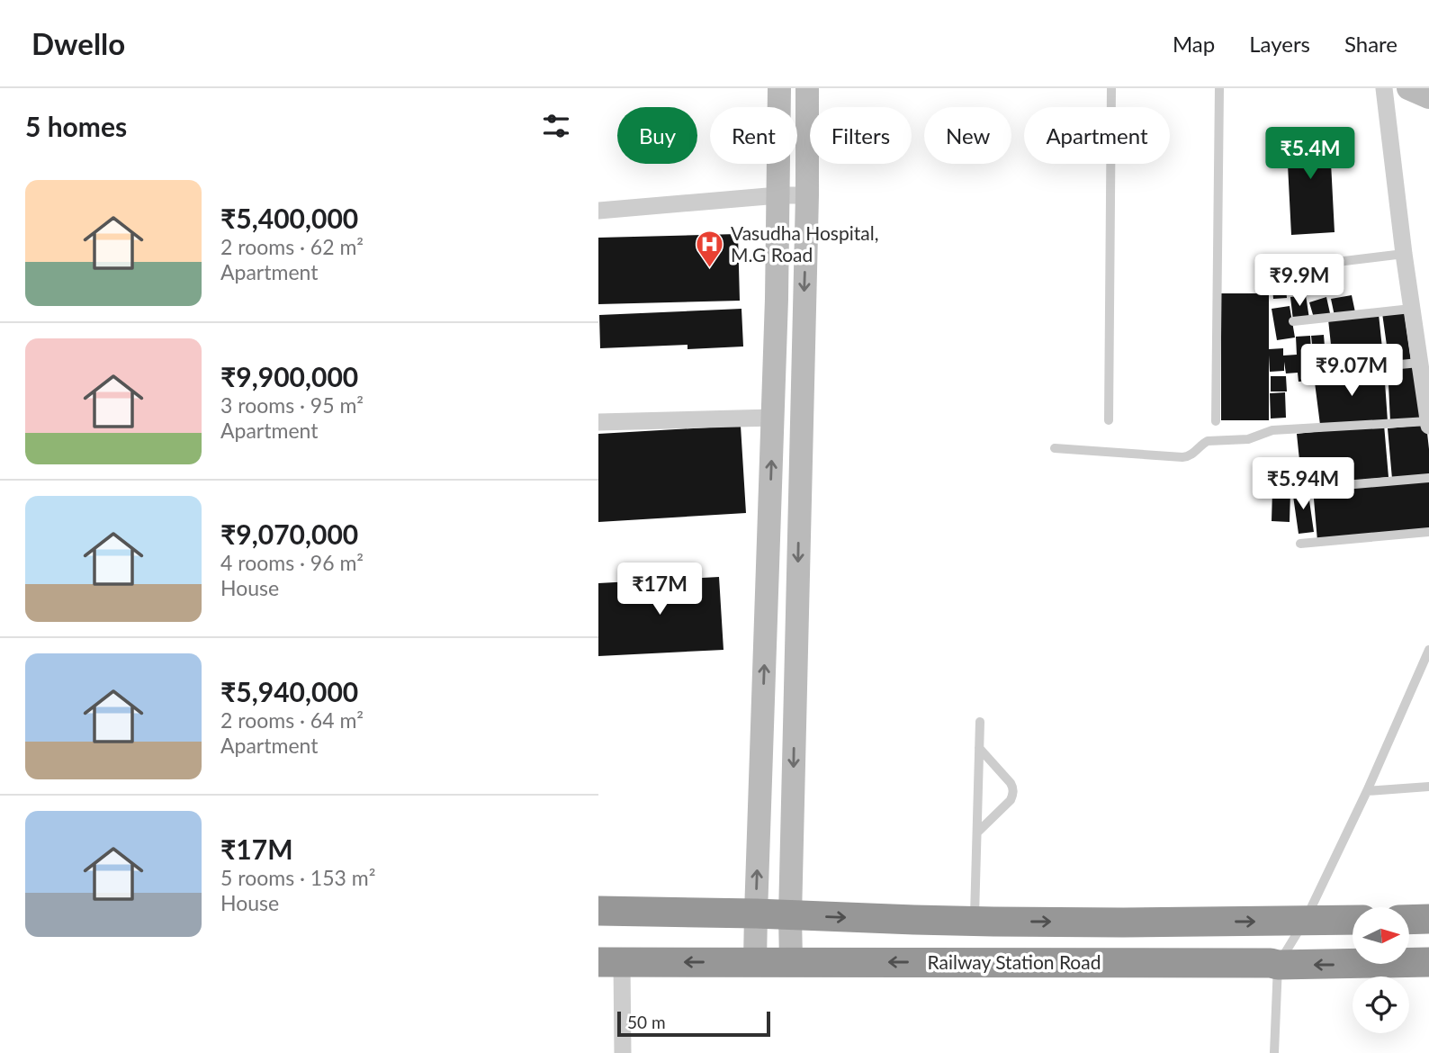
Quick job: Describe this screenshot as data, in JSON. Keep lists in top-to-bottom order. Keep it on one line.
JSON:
{"streets":{"highway":["Railway Station Road"]},"places":{"hospital":["Vasudha Hospital, M.G Road"]},"scale_bar":"50 m","north":"right","page":{"header":"Dwello","nav":["Map","Layers","Share"],"heading":"5 homes","chip":["Buy","Rent","Filters","New","Apartment"],"price":["₹5.4M","₹9.9M","₹9.07M","₹5.94M","₹17M"],"list":[{"name":"₹5,400,000","note":"2 rooms · 62 m² · Apartment"},{"name":"₹9,900,000","note":"3 rooms · 95 m² · Apartment"},{"name":"₹9,070,000","note":"4 rooms · 96 m² · House"},{"name":"₹5,940,000","note":"2 rooms · 64 m² · Apartment"},{"name":"₹17M","note":"5 rooms · 153 m² · House"}],"scale":"50 m"}}
